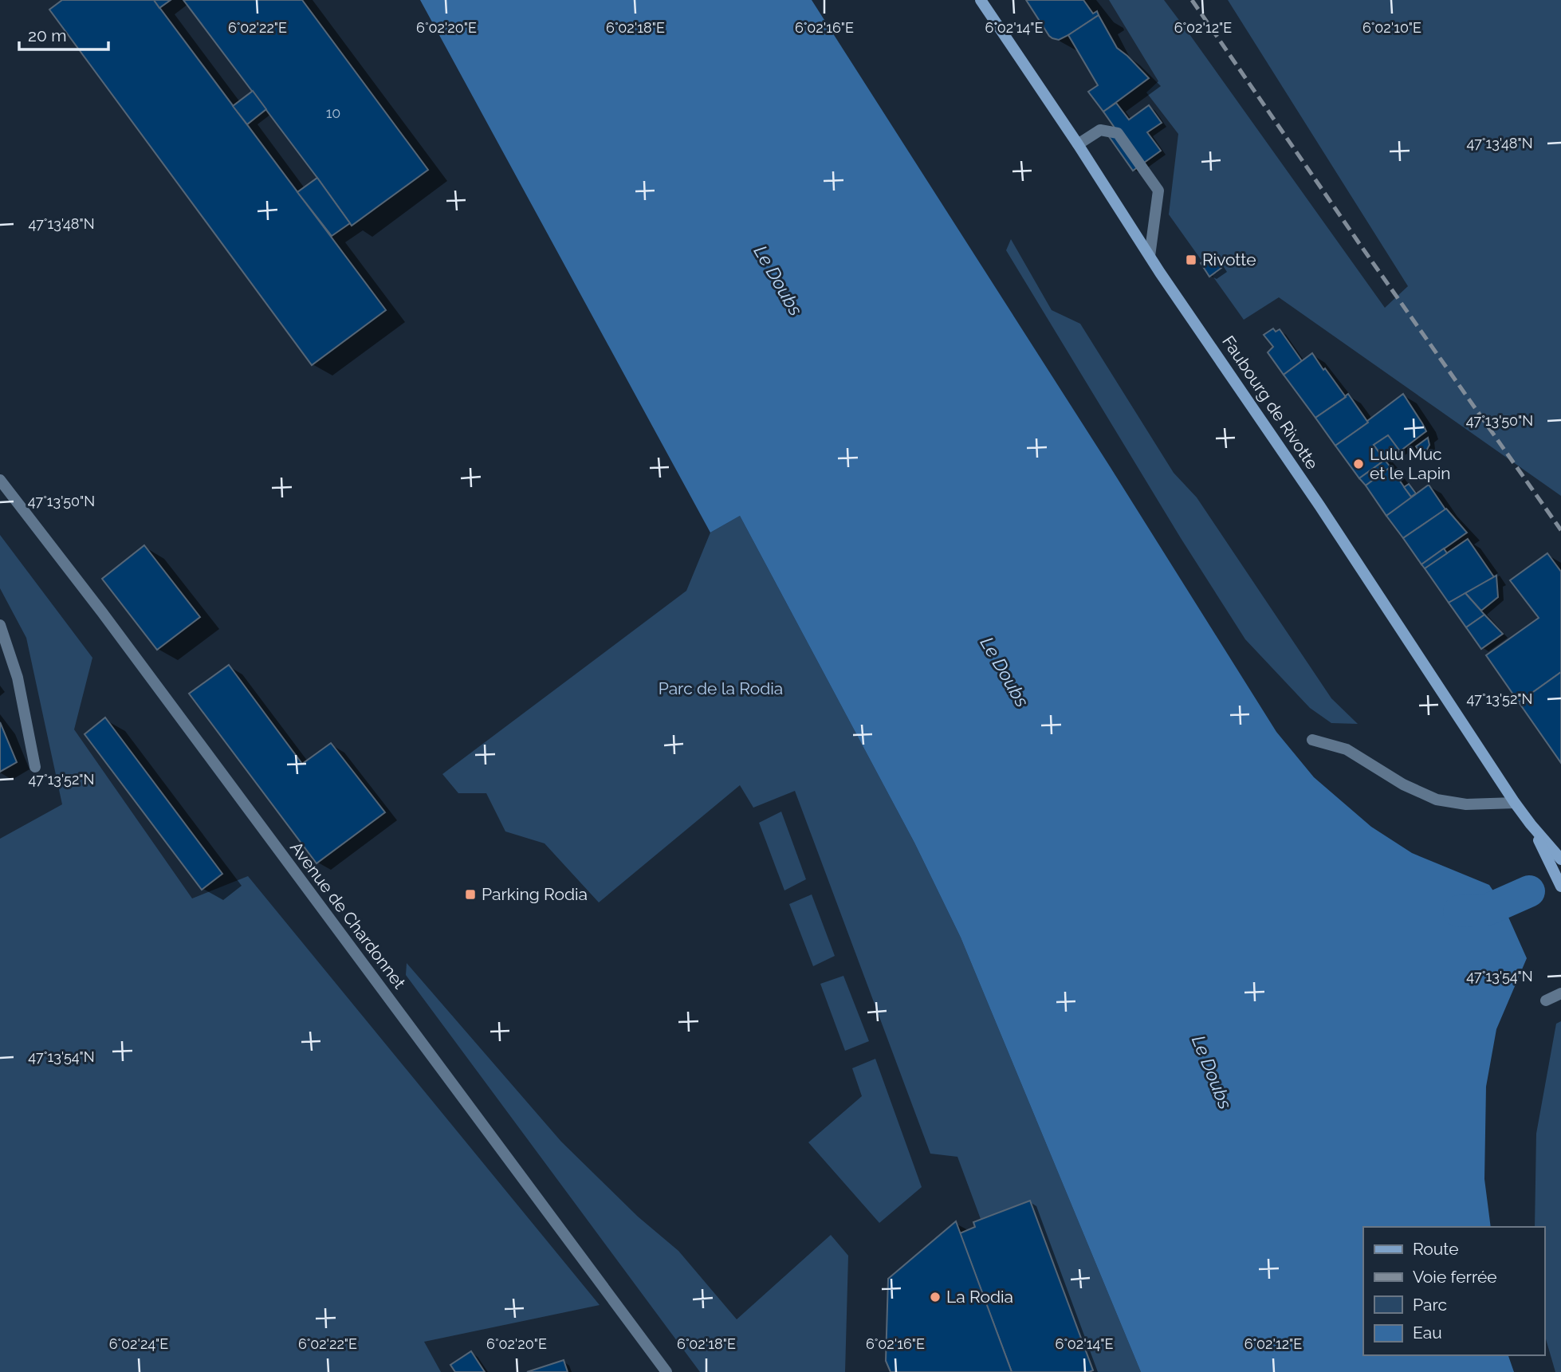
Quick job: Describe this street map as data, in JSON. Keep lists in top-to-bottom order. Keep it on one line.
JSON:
{"streets":{"main road":["Faubourg de Rivotte"],"street":["Avenue de Chardonnet"]},"water":["Le Doubs"],"parks":["Parc de la Rodia"],"places":{"transit":["Rivotte","Parking Rodia"],"other":["Lulu Muc et le Lapin","La Rodia"]},"house_numbers":["10"],"legend":["Route","Voie ferrée","Parc","Eau"],"scale_bar":"20 m","coordinates":["6°02'22\"E","6°02'20\"E","6°02'18\"E","6°02'16\"E","6°02'14\"E","6°02'12\"E","6°02'10\"E","47°13'48\"N","47°13'50\"N","47°13'52\"N","47°13'54\"N","6°02'24\"E"]}
